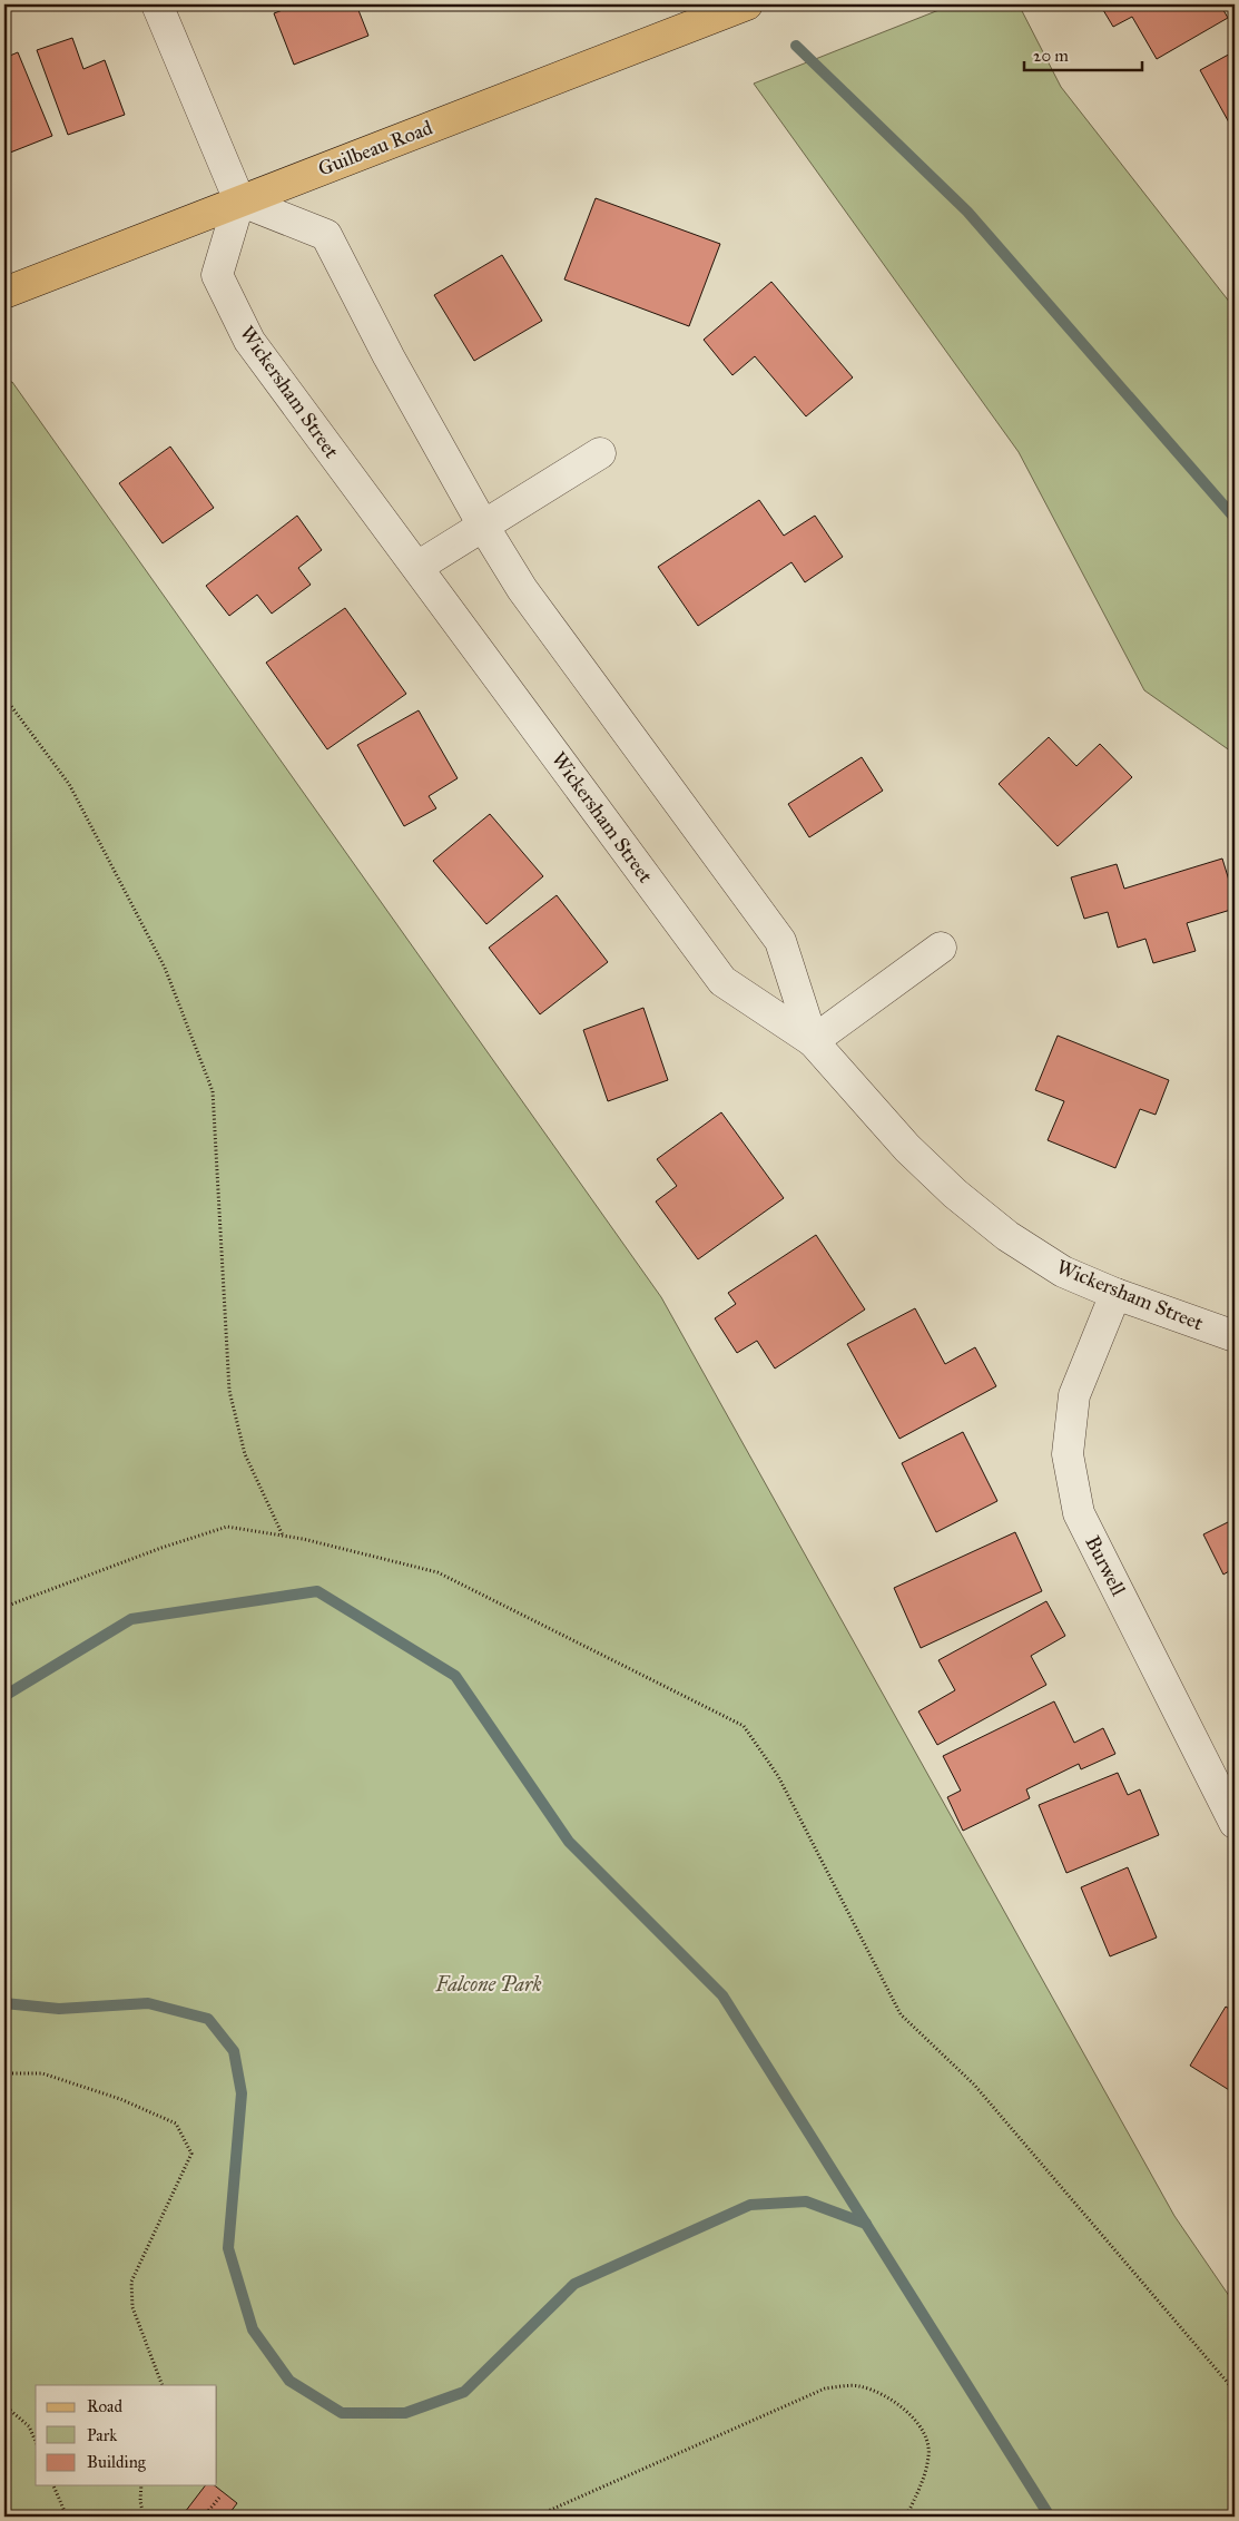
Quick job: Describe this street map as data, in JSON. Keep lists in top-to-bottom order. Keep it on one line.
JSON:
{"streets":{"main road":["Guilbeau Road"],"street":["Wickersham Street","Burwell"]},"crossings":[["Guilbeau Road","Wickersham Street"],["Wickersham Street","Burwell"]],"parks":["Falcone Park"],"legend":["Road","Park","Building"],"scale_bar":"20 m"}
